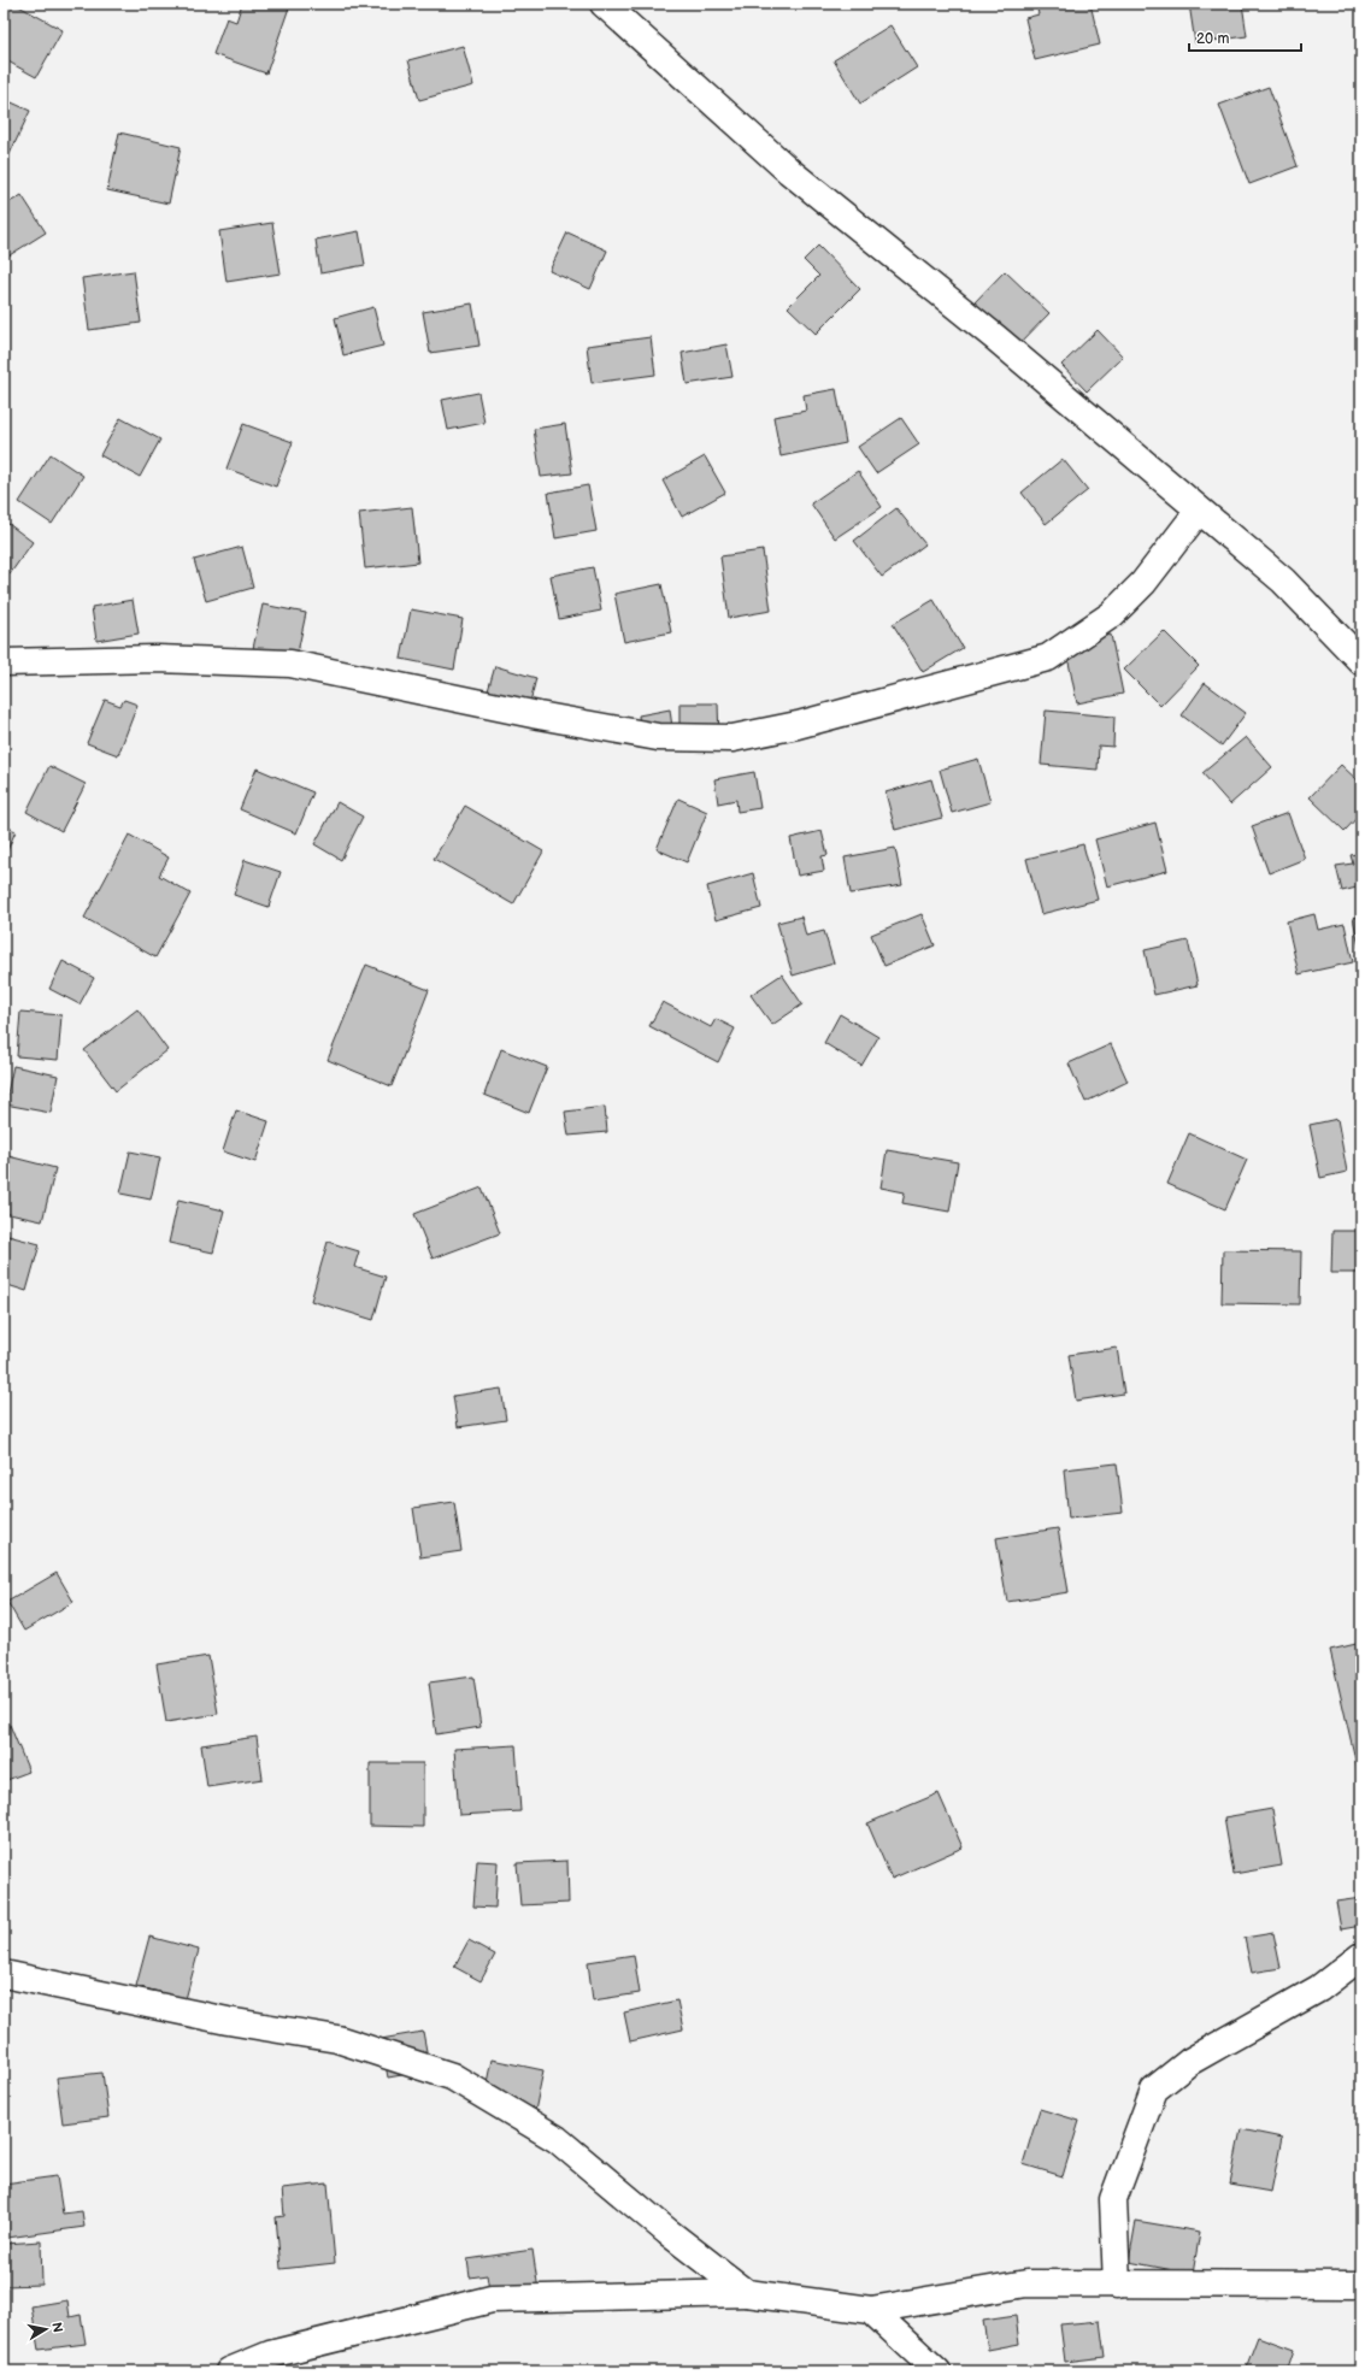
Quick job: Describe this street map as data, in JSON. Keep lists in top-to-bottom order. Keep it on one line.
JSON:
{"scale_bar":"20 m","north":"right"}
